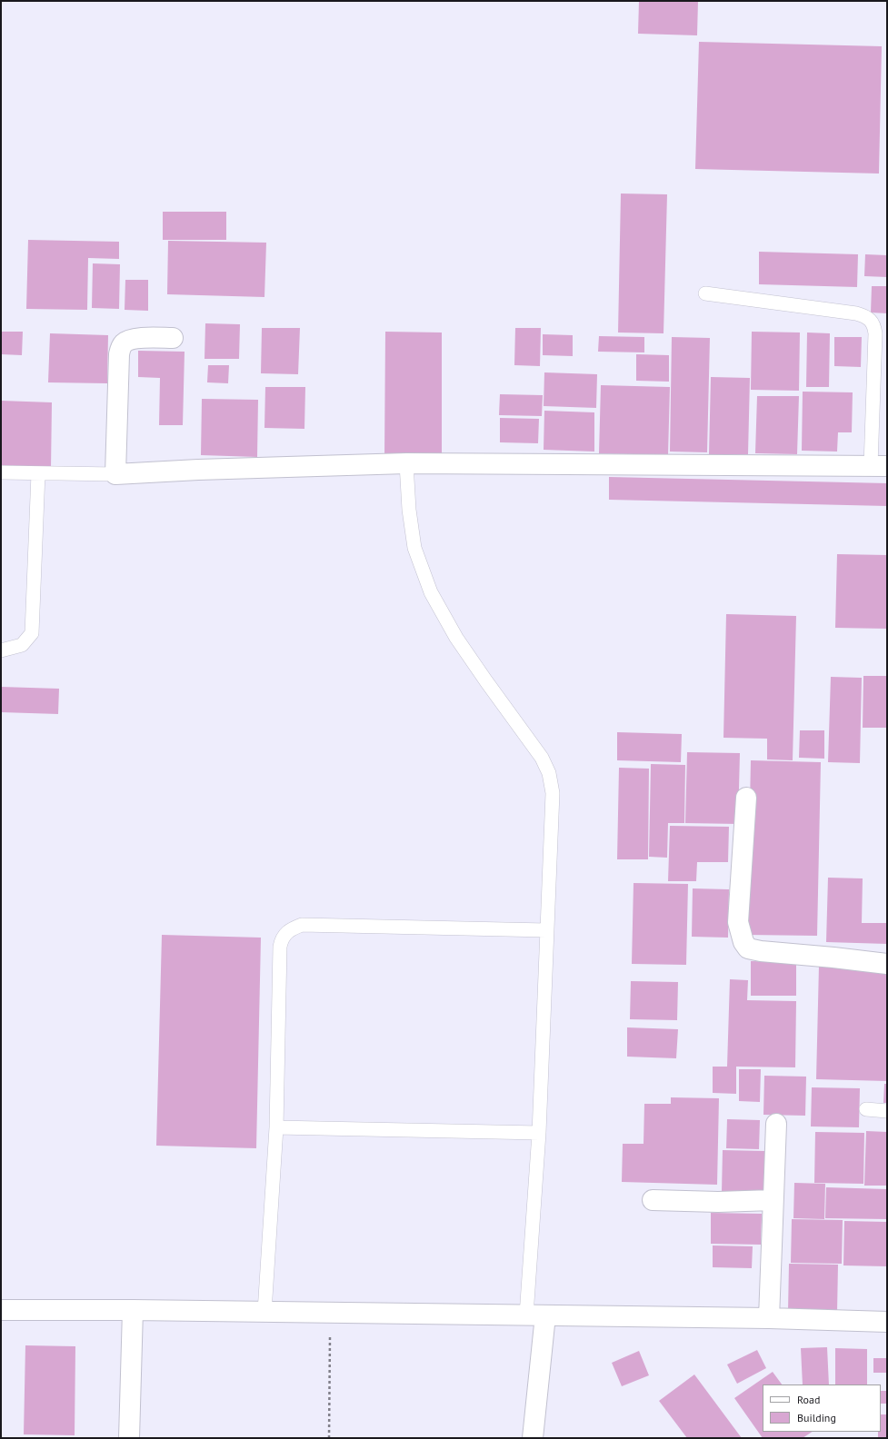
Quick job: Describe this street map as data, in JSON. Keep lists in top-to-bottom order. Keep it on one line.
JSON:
{"legend":["Road","Building"]}
